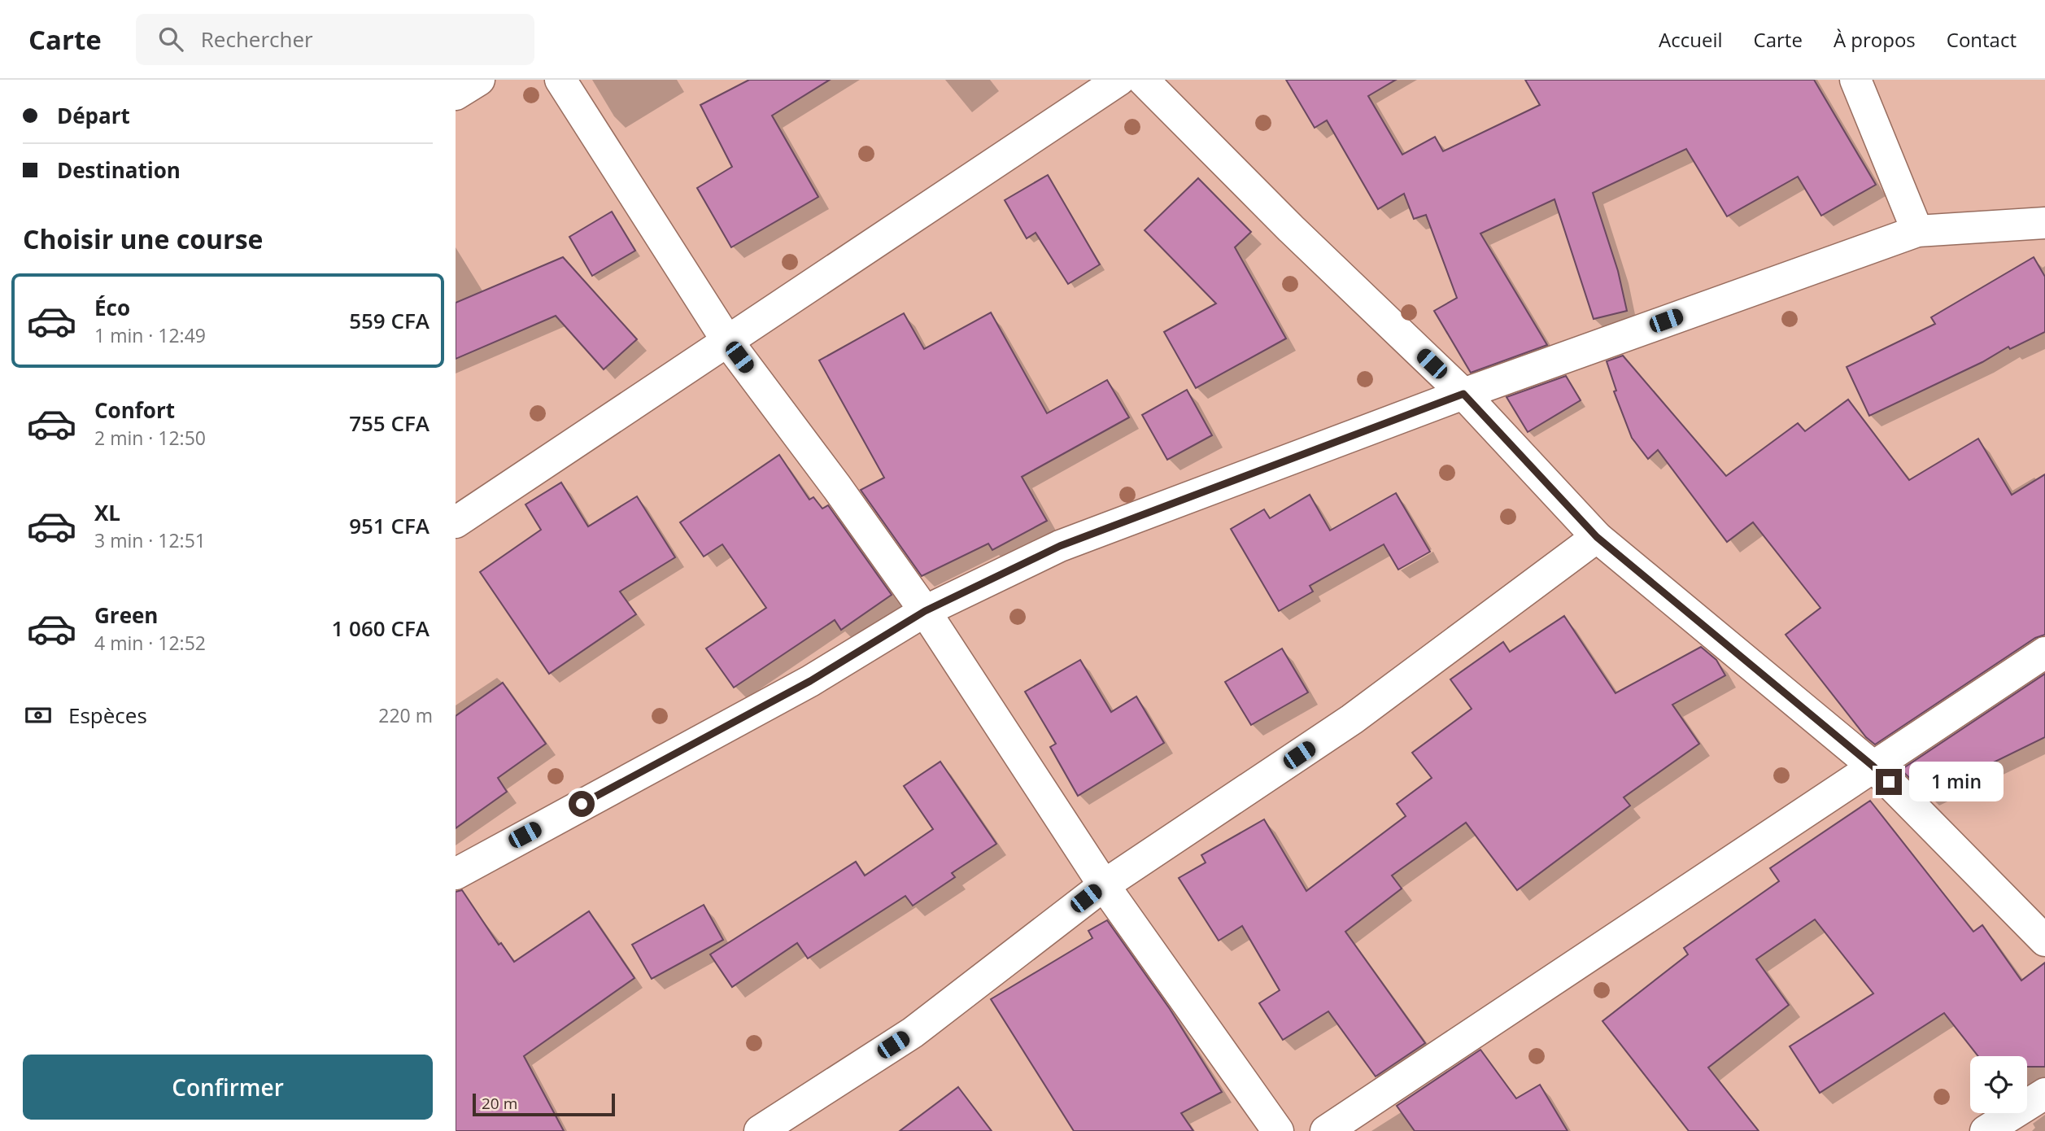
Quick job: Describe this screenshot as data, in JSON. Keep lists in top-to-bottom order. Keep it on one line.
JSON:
{"scale_bar":"20 m","page":{"header":"Carte","search":"Rechercher","nav":["Accueil","Carte","À propos","Contact"],"banner":["Départ","Destination"],"heading":"Choisir une course","list":[{"name":"Éco","note":"1 min · 12:49","value":"559 CFA"},{"name":"Confort","note":"2 min · 12:50","value":"755 CFA"},{"name":"XL","note":"3 min · 12:51","value":"951 CFA"},{"name":"Green","note":"4 min · 12:52","value":"1 060 CFA"}],"pay":["Espèces","220 m"],"bubble":"1 min","buttons":"Confirmer","scale":"20 m"}}
